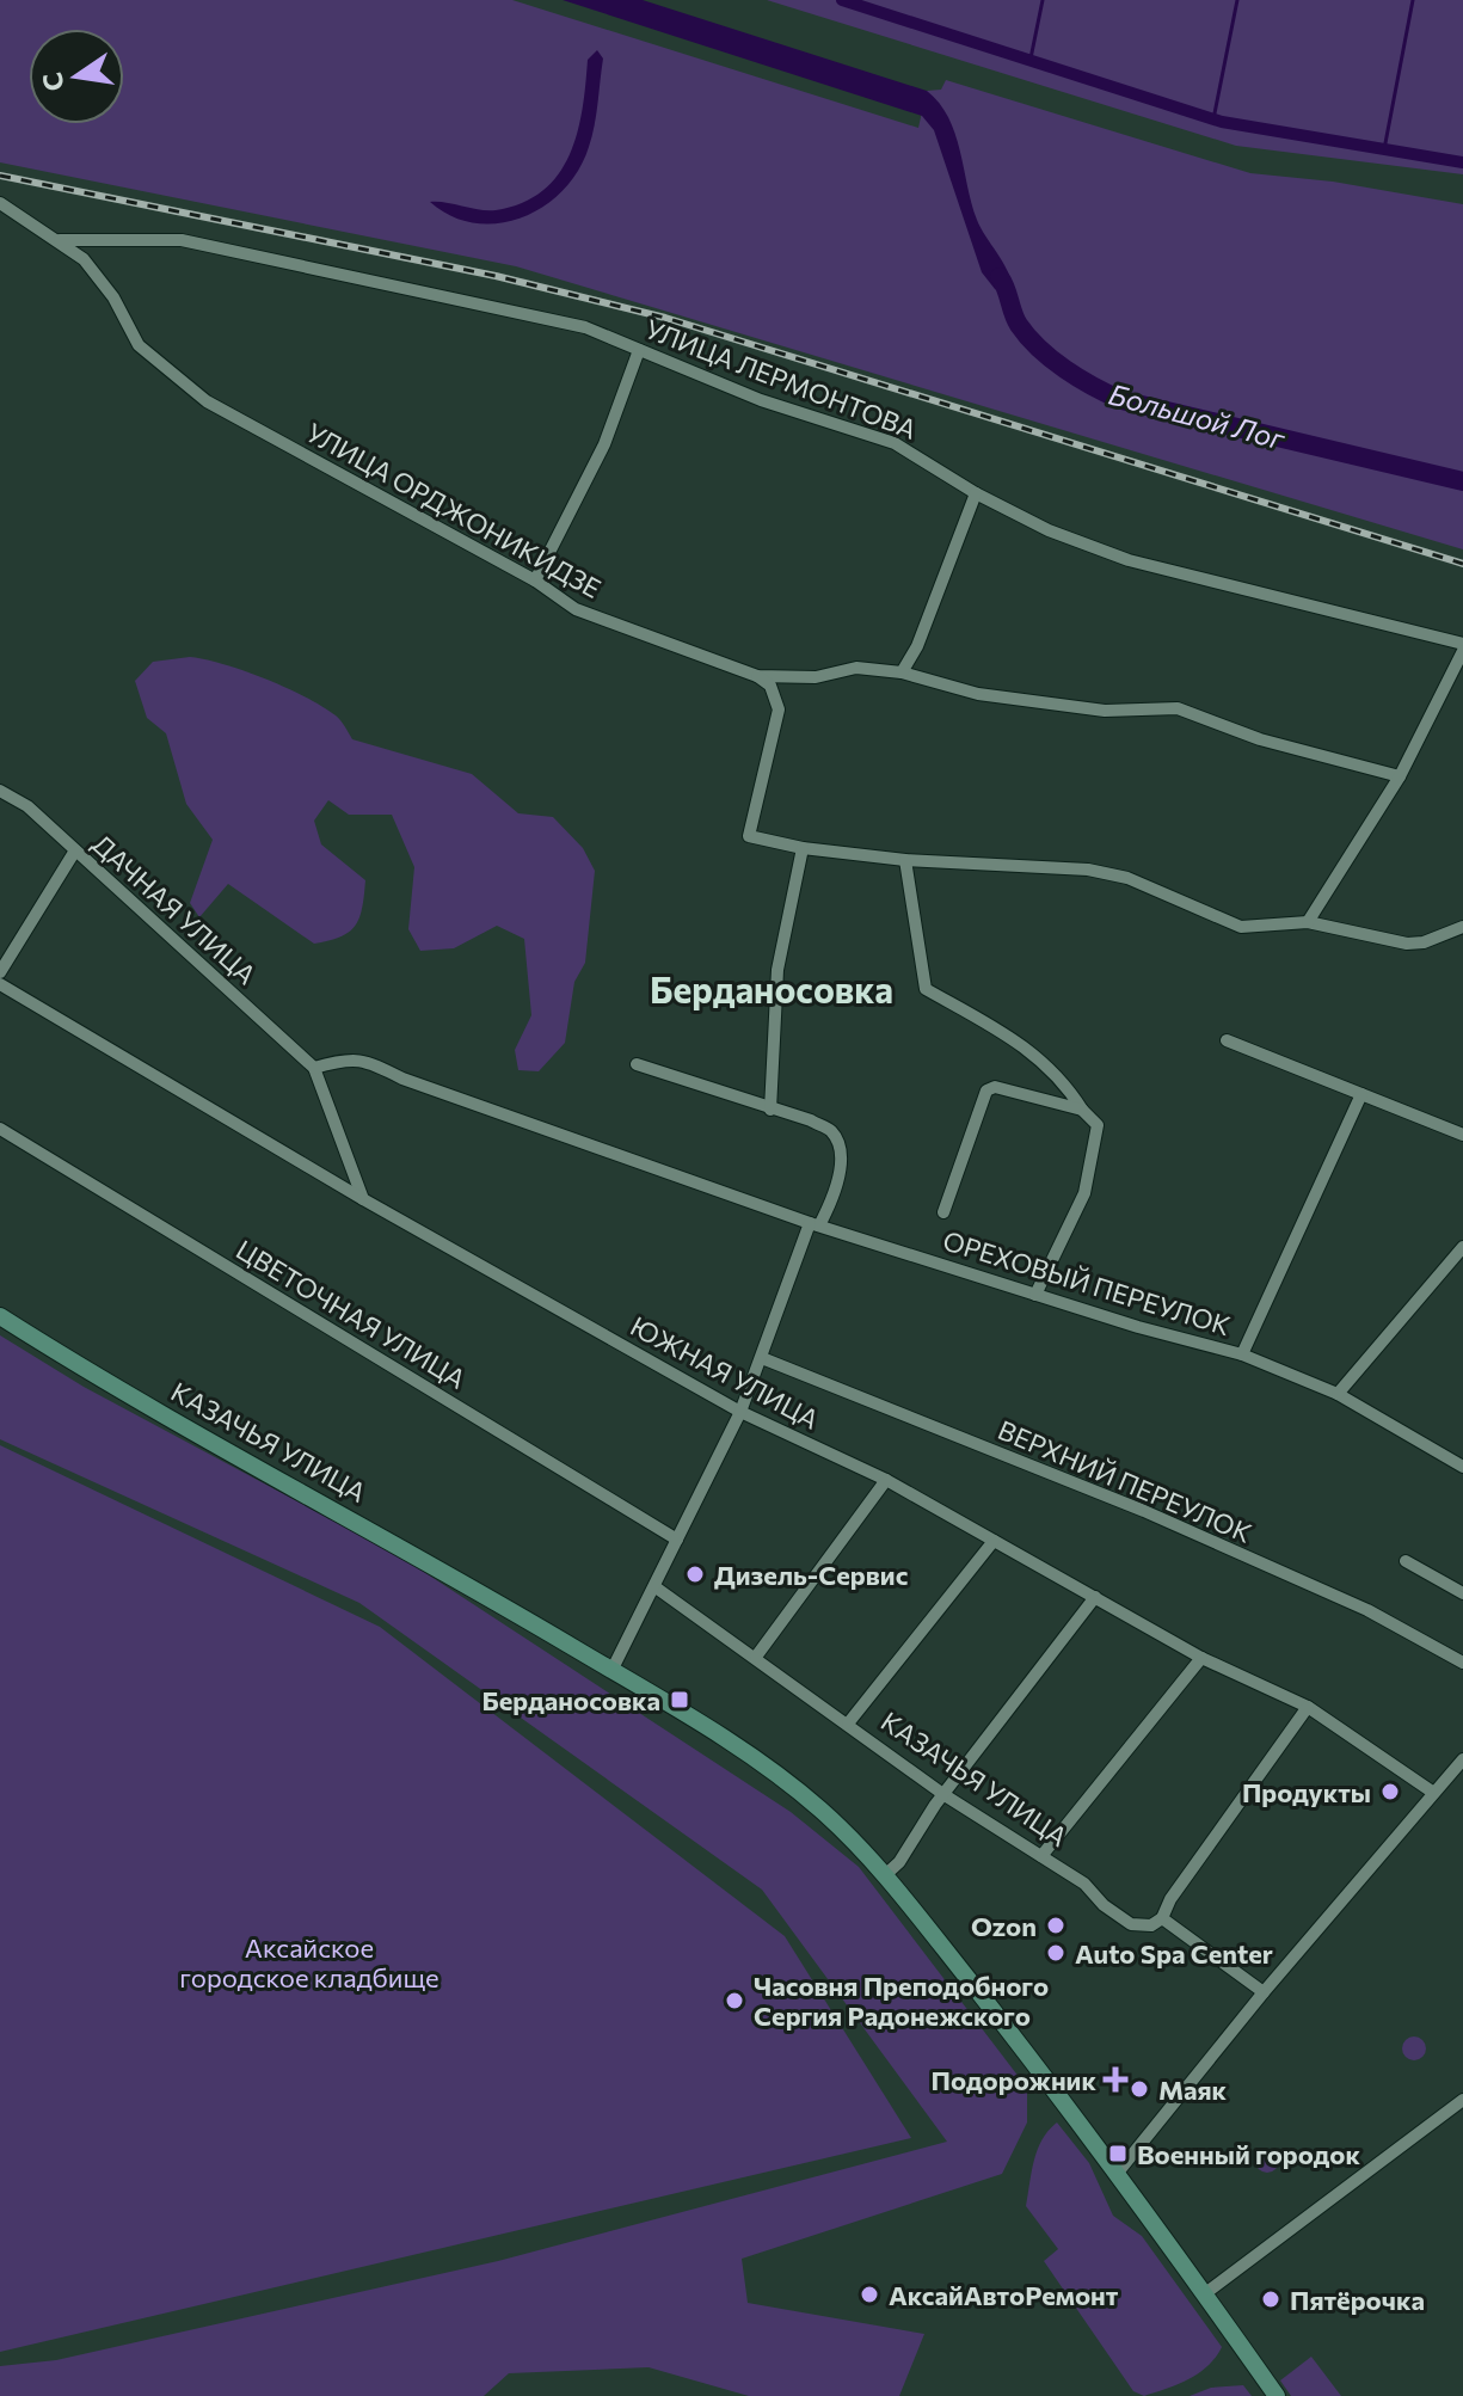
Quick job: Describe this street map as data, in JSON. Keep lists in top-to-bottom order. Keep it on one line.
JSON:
{"streets":{"main road":["КАЗАЧЬЯ УЛИЦА"],"street":["УЛИЦА ЛЕРМОНТОВА","УЛИЦА ОРДЖОНИКИДЗЕ","ДАЧНАЯ УЛИЦА","ОРЕХОВЫЙ ПЕРЕУЛОК","ЦВЕТОЧНАЯ УЛИЦА","ЮЖНАЯ УЛИЦА","ВЕРХНИЙ ПЕРЕУЛОК"]},"crossings":[["УЛИЦА ЛЕРМОНТОВА","УЛИЦА ОРДЖОНИКИДЗЕ"],["ДАЧНАЯ УЛИЦА","ОРЕХОВЫЙ ПЕРЕУЛОК"]],"districts":["Берданосовка"],"water":["Большой Лог"],"parks":["Аксайское городское кладбище"],"places":{"other":["Дизель-Сервис","Продукты","Ozon","Auto Spa Center","Часовня Преподобного Сергия Радонежского","Маяк","АксайАвтоРемонт","Пятёрочка"],"transit":["Берданосовка","Военный городок"],"health":["Подорожник"]},"north":"left"}
